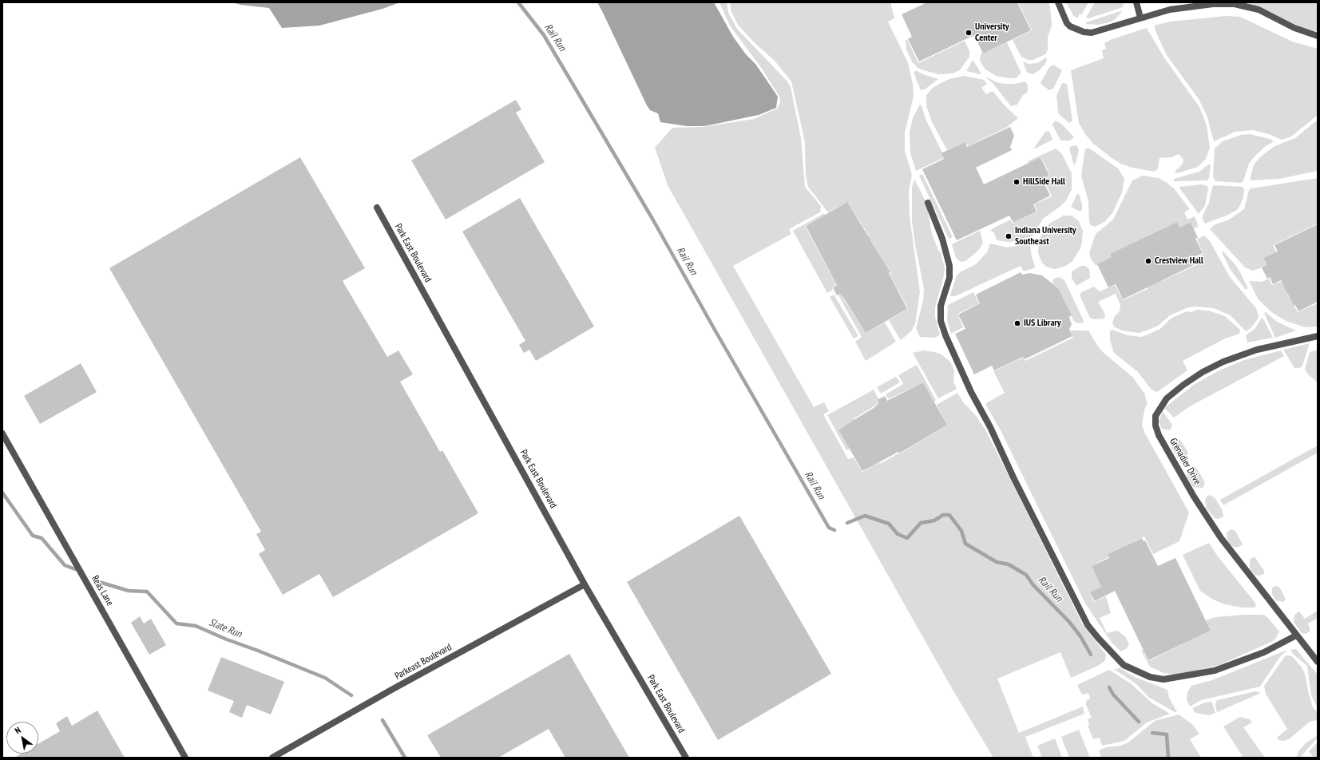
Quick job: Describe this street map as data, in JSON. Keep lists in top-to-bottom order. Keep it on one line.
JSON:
{"streets":{"street":["Park East Boulevard","Grenadier Drive","Reas Lane","Parkeast Boulevard"]},"crossings":[["Park East Boulevard","Parkeast Boulevard"]],"water":["Rail Run","Slate Run"],"places":["University Center","HillSide Hall","Indiana University Southeast","Crestview Hall","IUS Library"],"north":"top left"}
